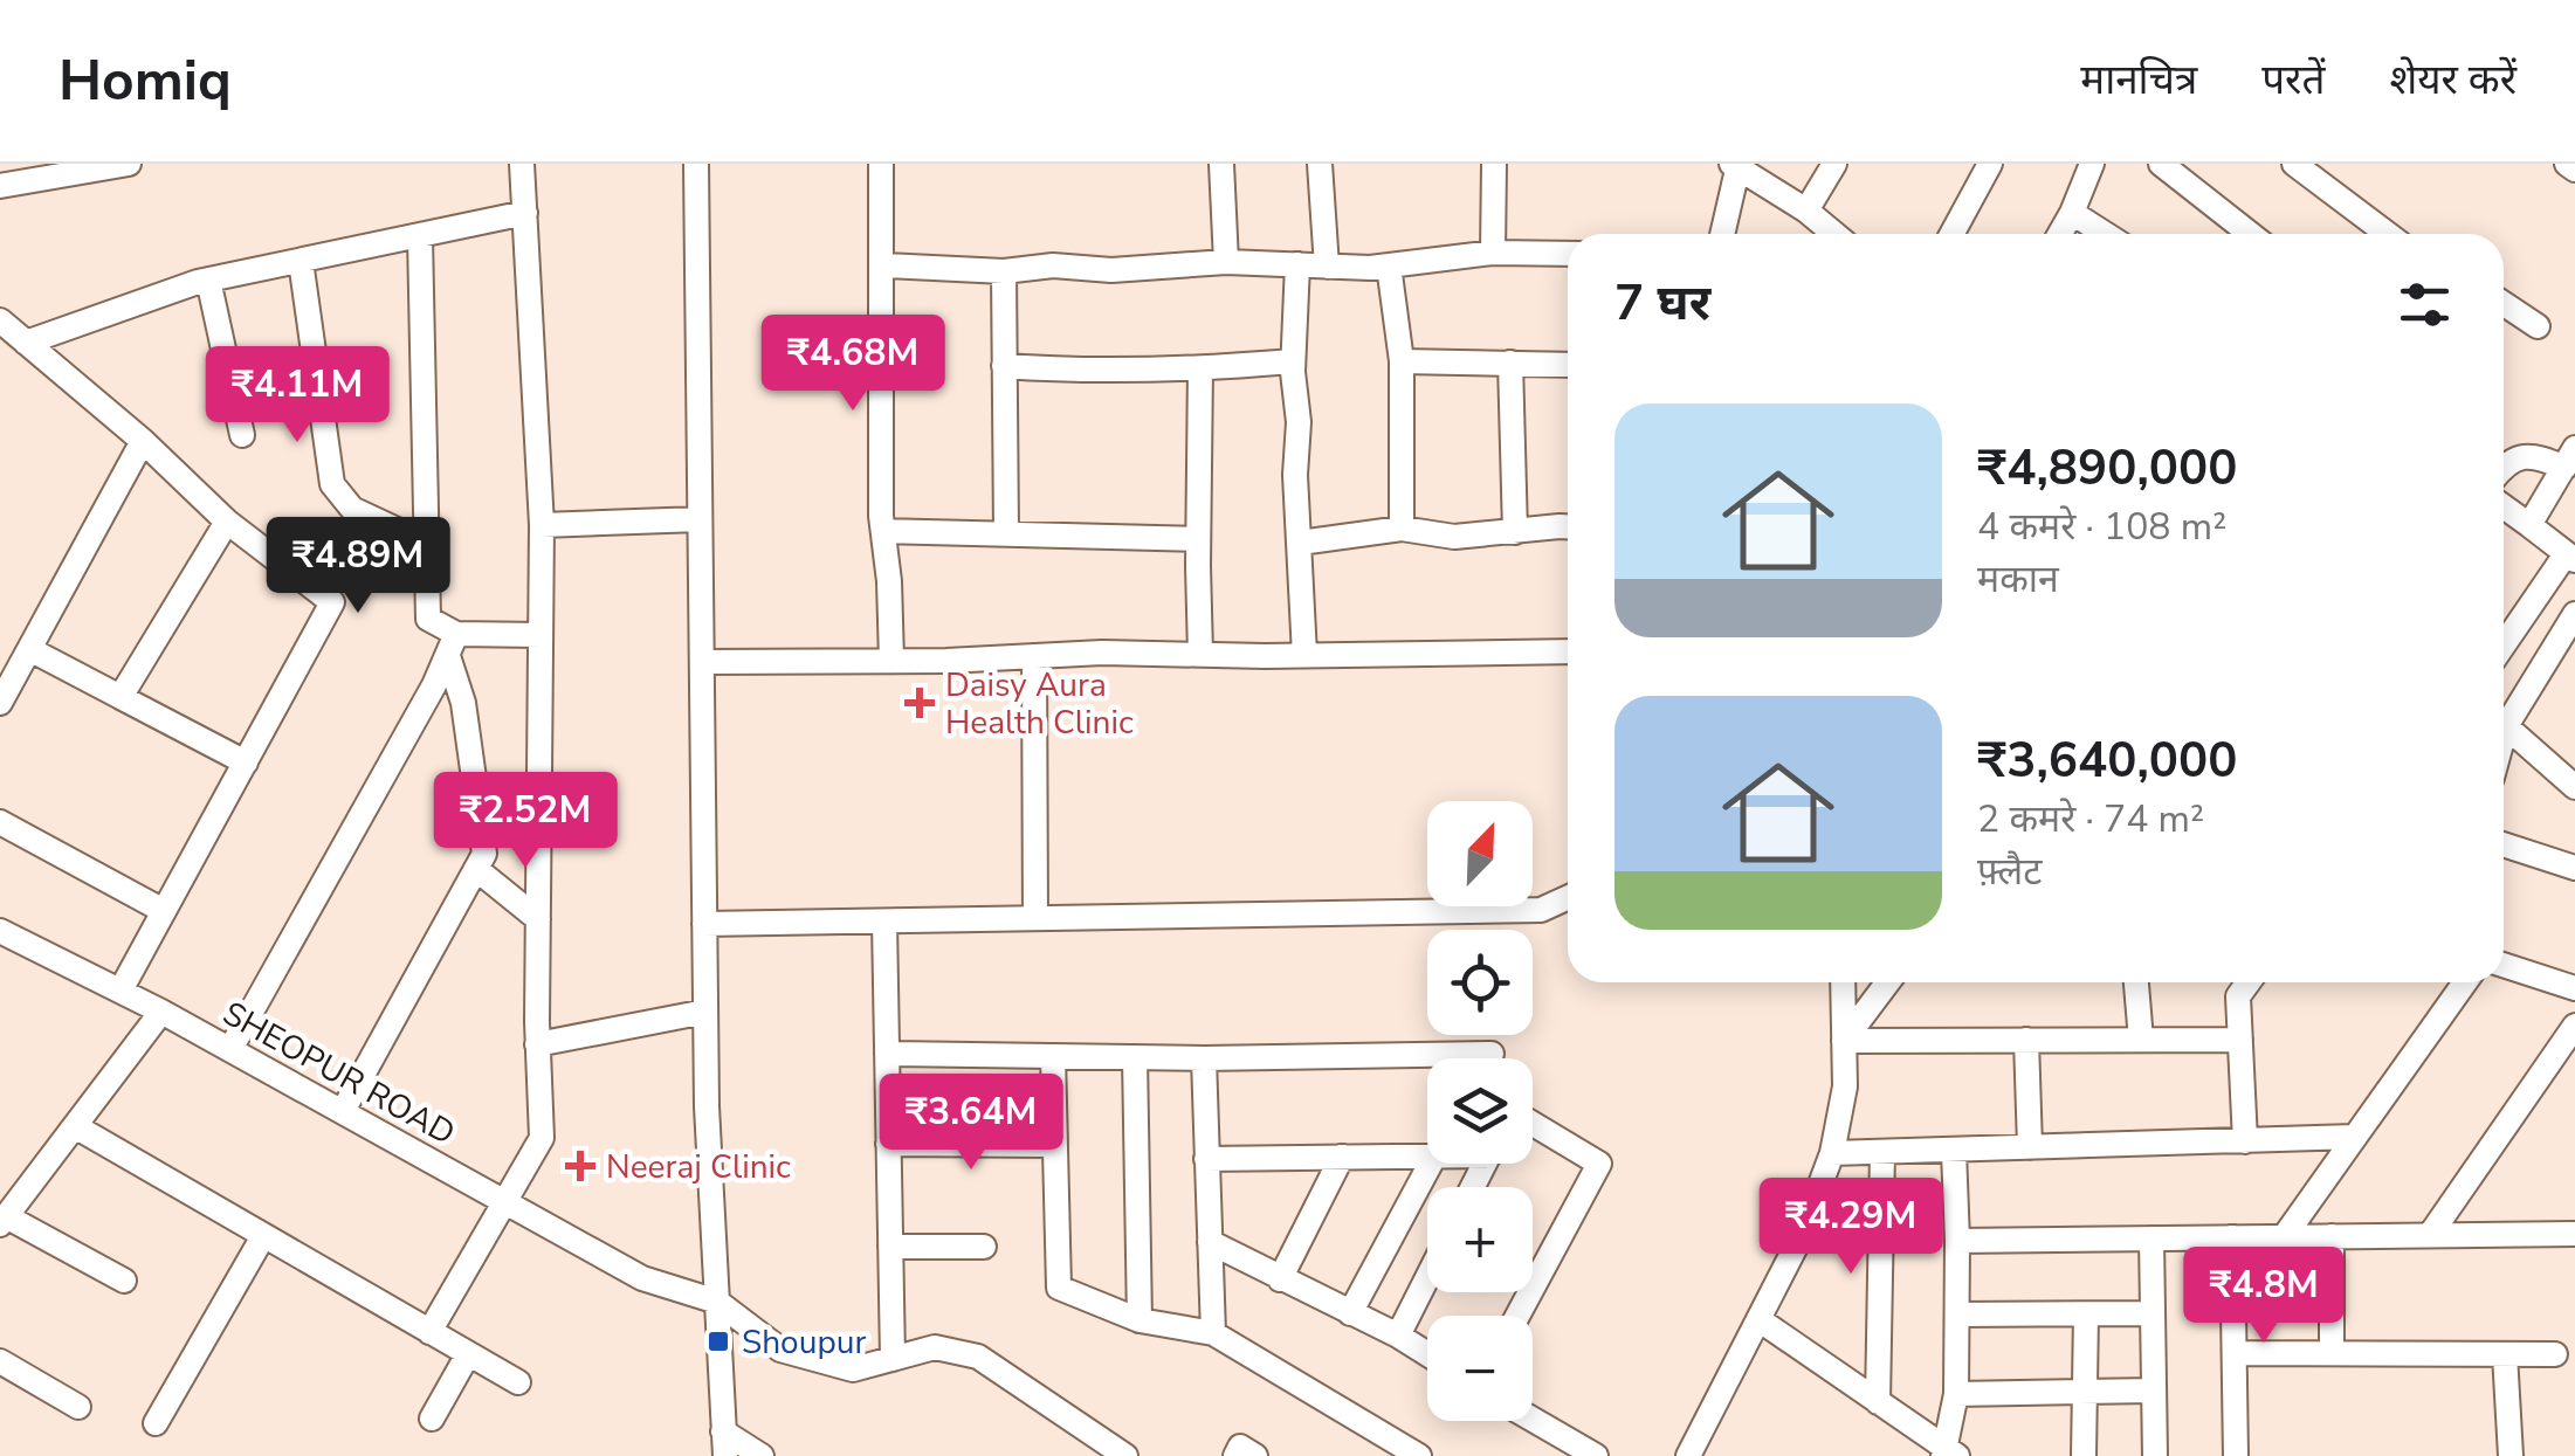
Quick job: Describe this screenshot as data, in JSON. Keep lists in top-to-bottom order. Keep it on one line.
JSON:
{"streets":{"street":["SHEOPUR ROAD"]},"places":{"health":["Daisy Aura Health Clinic","Neeraj Clinic"],"transit":["Shoupur"]},"north":"top right","page":{"header":"Homiq","nav":["मानचित्र","परतें","शेयर करें"],"heading":"7 घर","price":["₹4.68M","₹4.11M","₹4.89M","₹2.52M","₹3.64M","₹4.29M","₹4.8M"],"list":[{"name":"₹4,890,000","note":"4 कमरे · 108 m² · मकान"},{"name":"₹3,640,000","note":"2 कमरे · 74 m² · फ़्लैट"}],"map_buttons":["+","−"]}}
